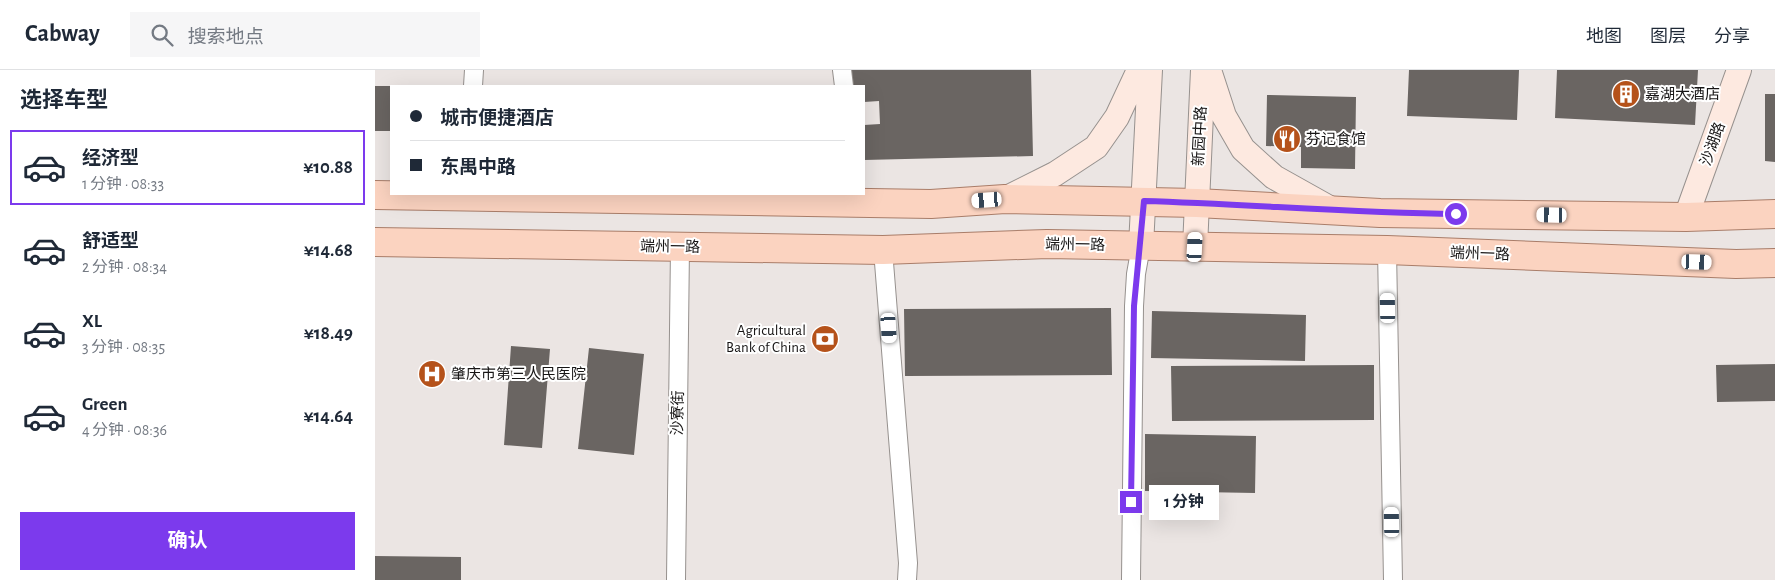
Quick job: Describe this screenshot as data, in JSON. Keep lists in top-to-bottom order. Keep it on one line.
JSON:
{"streets":{"main road":["新园中路","沙湖路","端州一路"],"street":["沙寮街"]},"crossings":[["新园中路","端州一路"],["端州一路","沙寮街"]],"places":{"building":["嘉湖大酒店"],"restaurant":["芬记食馆"],"bank":["Agricultural Bank of China"],"hospital":["肇庆市第三人民医院"]},"page":{"header":"Cabway","search":"搜索地点","nav":["地图","图层","分享"],"heading":"选择车型","banner":["城市便捷酒店","东禺中路"],"list":[{"name":"经济型","note":"1 分钟 · 08:33","value":"¥10.88"},{"name":"舒适型","note":"2 分钟 · 08:34","value":"¥14.68"},{"name":"XL","note":"3 分钟 · 08:35","value":"¥18.49"},{"name":"Green","note":"4 分钟 · 08:36","value":"¥14.64"}],"bubble":"1 分钟","buttons":"确认"}}
